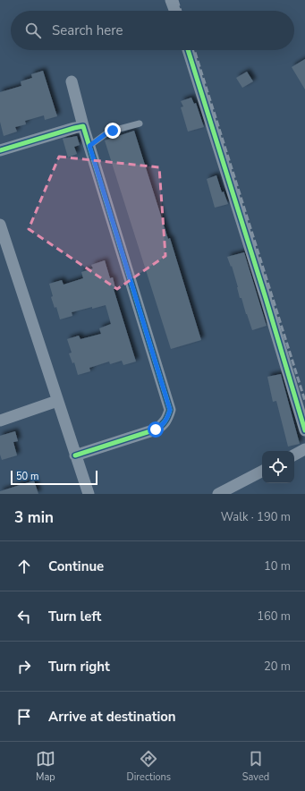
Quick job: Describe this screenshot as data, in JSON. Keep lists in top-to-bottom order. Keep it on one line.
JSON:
{"scale_bar":"50 m","page":{"search":"Search here","scale":"50 m","heading":["3 min","Walk · 190 m"],"list":[["Continue","10 m"],["Turn left","160 m"],["Turn right","20 m"],"Arrive at destination"],"nav":["Map","Directions","Saved"]}}
